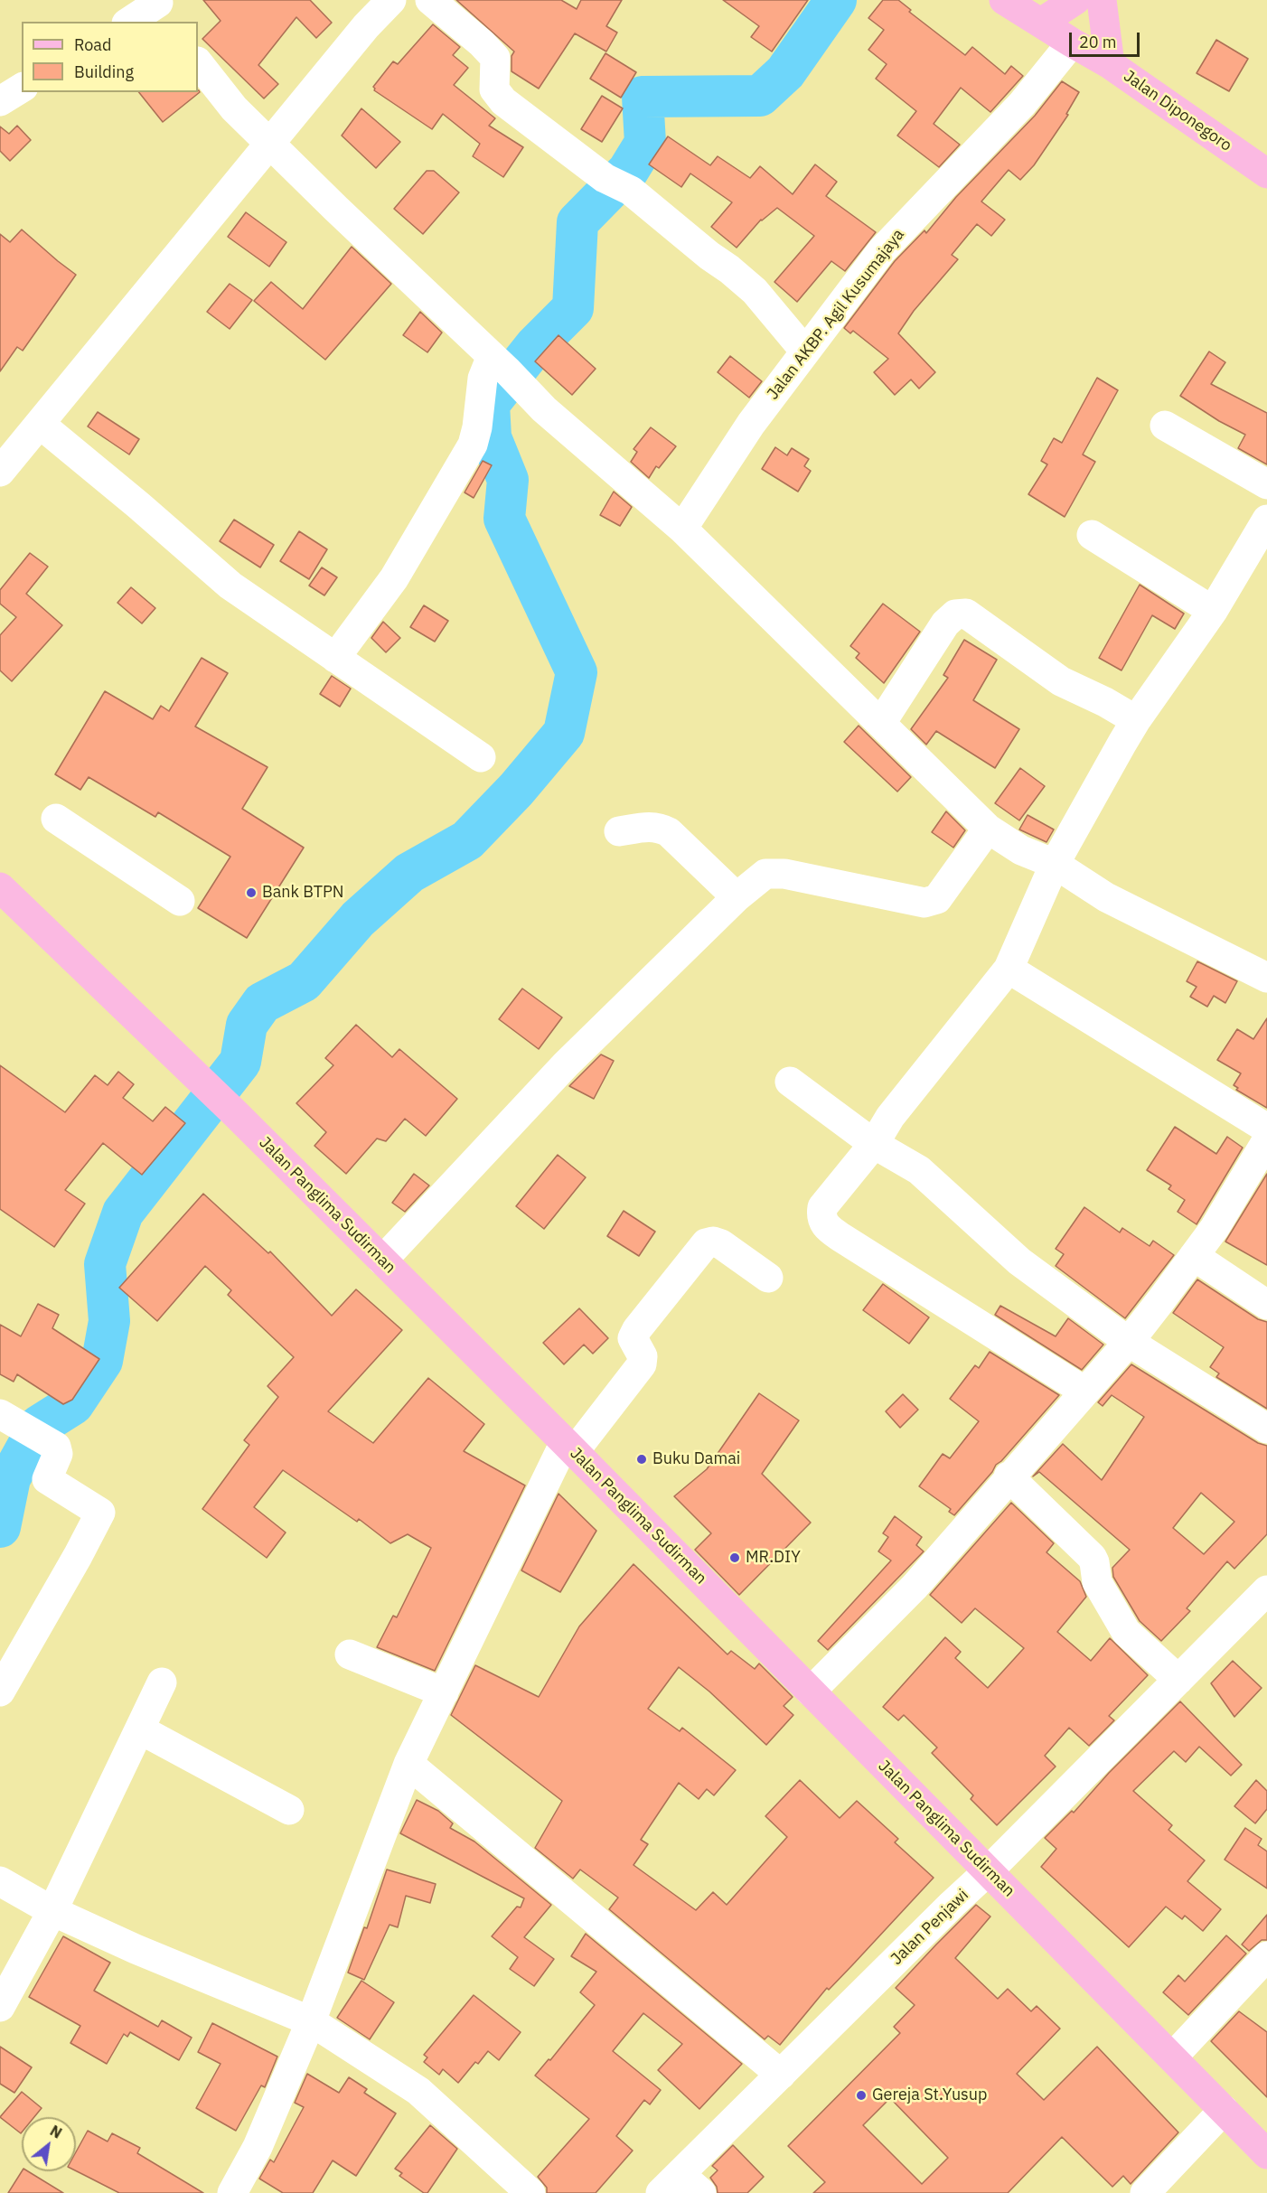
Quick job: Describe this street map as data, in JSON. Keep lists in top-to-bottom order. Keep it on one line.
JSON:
{"streets":{"main road":["Jalan Diponegoro","Jalan Panglima Sudirman"],"street":["Jalan AKBP. Agil Kusumajaya","Jalan Penjawi"]},"crossings":[["Jalan Diponegoro","Jalan AKBP. Agil Kusumajaya"],["Jalan Panglima Sudirman","Jalan Penjawi"]],"places":["Bank BTPN","Buku Damai","MR.DIY","Gereja St.Yusup"],"legend":["Road","Building"],"scale_bar":"20 m","north":"top right"}
